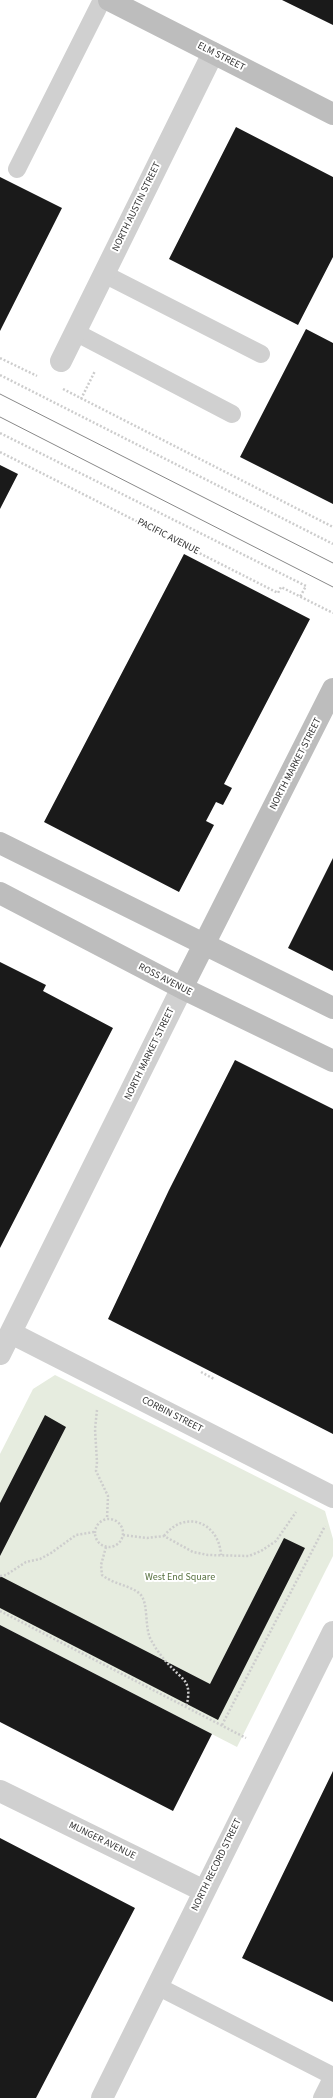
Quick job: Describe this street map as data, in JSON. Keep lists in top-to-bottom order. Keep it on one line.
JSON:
{"streets":{"main road":["ELM STREET","NORTH MARKET STREET","ROSS AVENUE"],"street":["NORTH AUSTIN STREET","CORBIN STREET","MUNGER AVENUE","NORTH RECORD STREET"],"path":["PACIFIC AVENUE"]},"crossings":[["ELM STREET","NORTH AUSTIN STREET"],["NORTH MARKET STREET","ROSS AVENUE"],["NORTH MARKET STREET","CORBIN STREET"],["MUNGER AVENUE","NORTH RECORD STREET"]],"parks":["West End Square"]}
